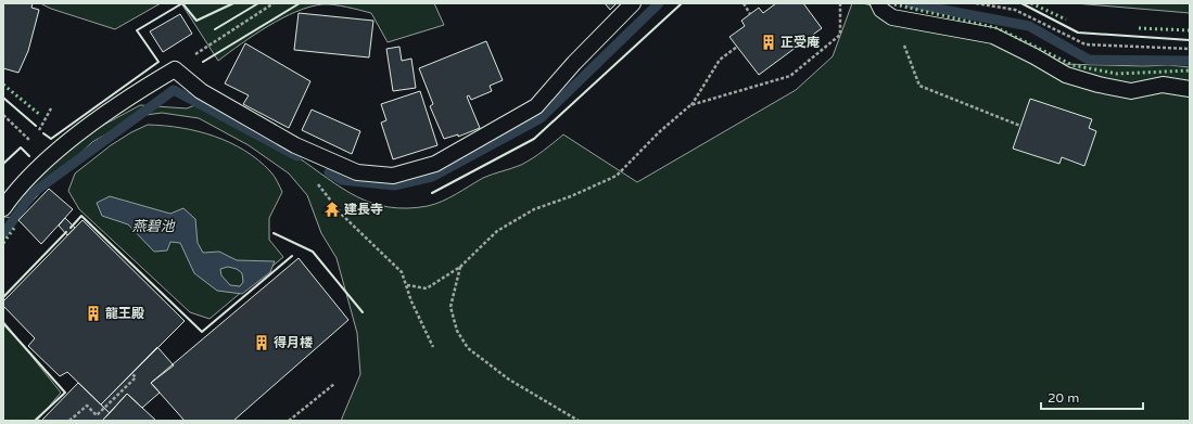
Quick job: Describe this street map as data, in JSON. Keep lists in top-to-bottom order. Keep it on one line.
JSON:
{"water":["燕碧池"],"places":{"building":["正受庵","龍王殿","得月楼"],"temple":["建長寺"]},"scale_bar":"20 m"}
